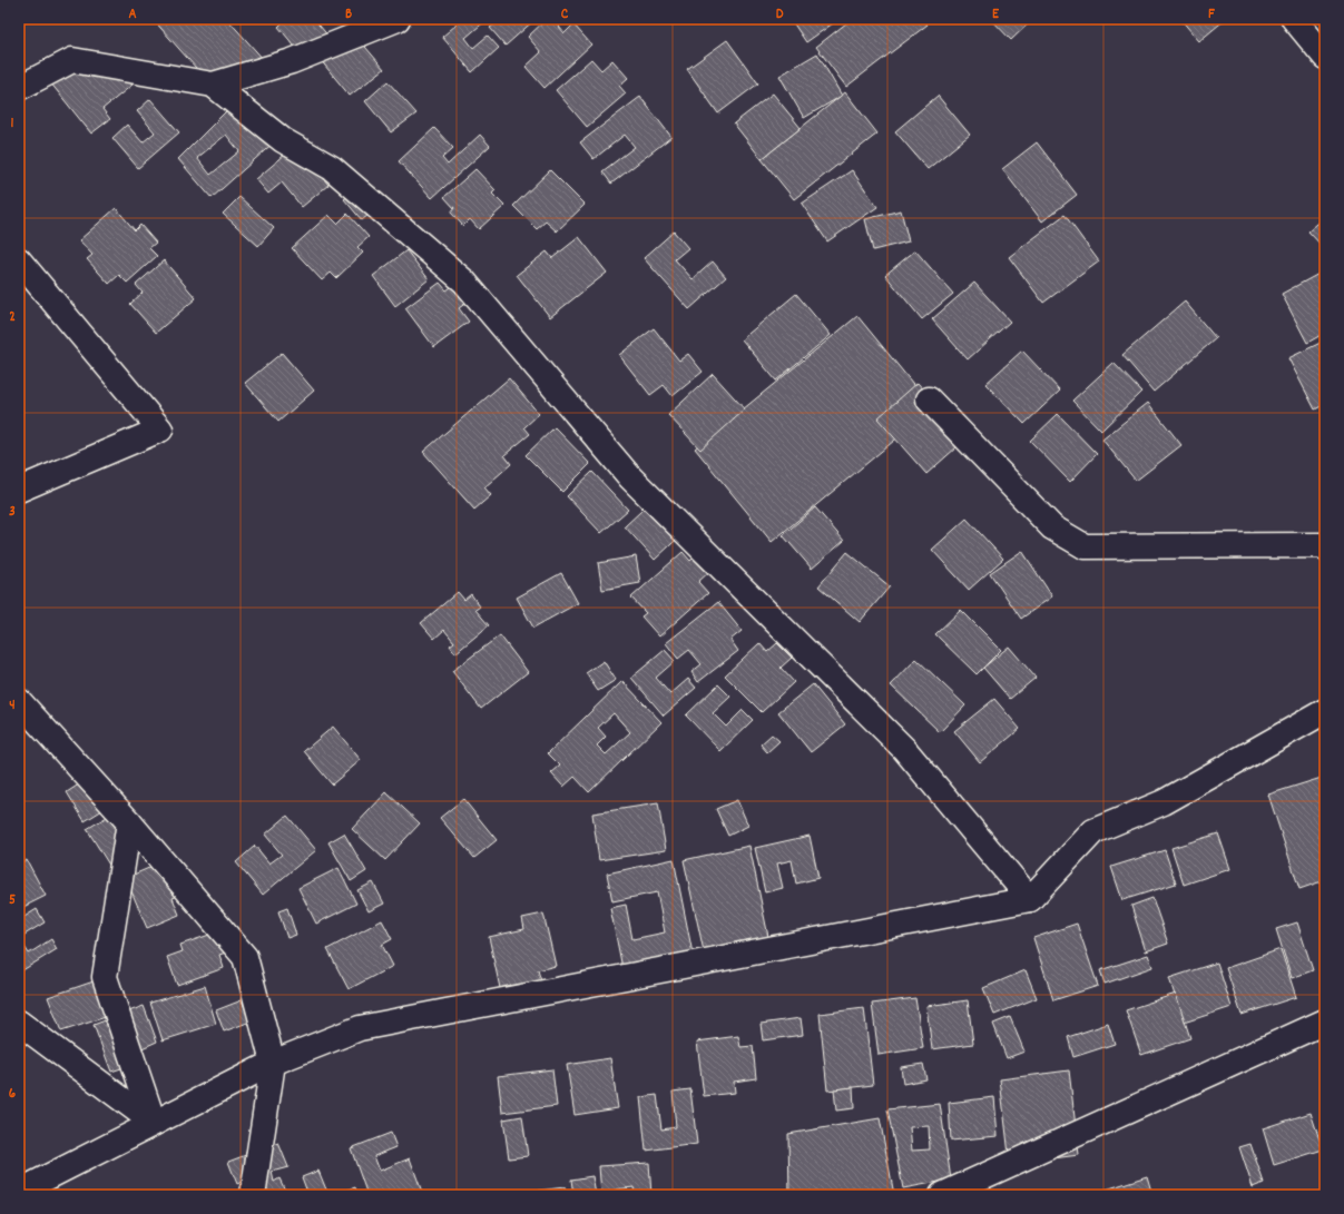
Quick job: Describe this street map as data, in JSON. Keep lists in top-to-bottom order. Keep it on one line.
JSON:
{"grid":{"columns":["A","B","C","D","E","F"],"rows":["1","2","3","4","5","6"]}}
